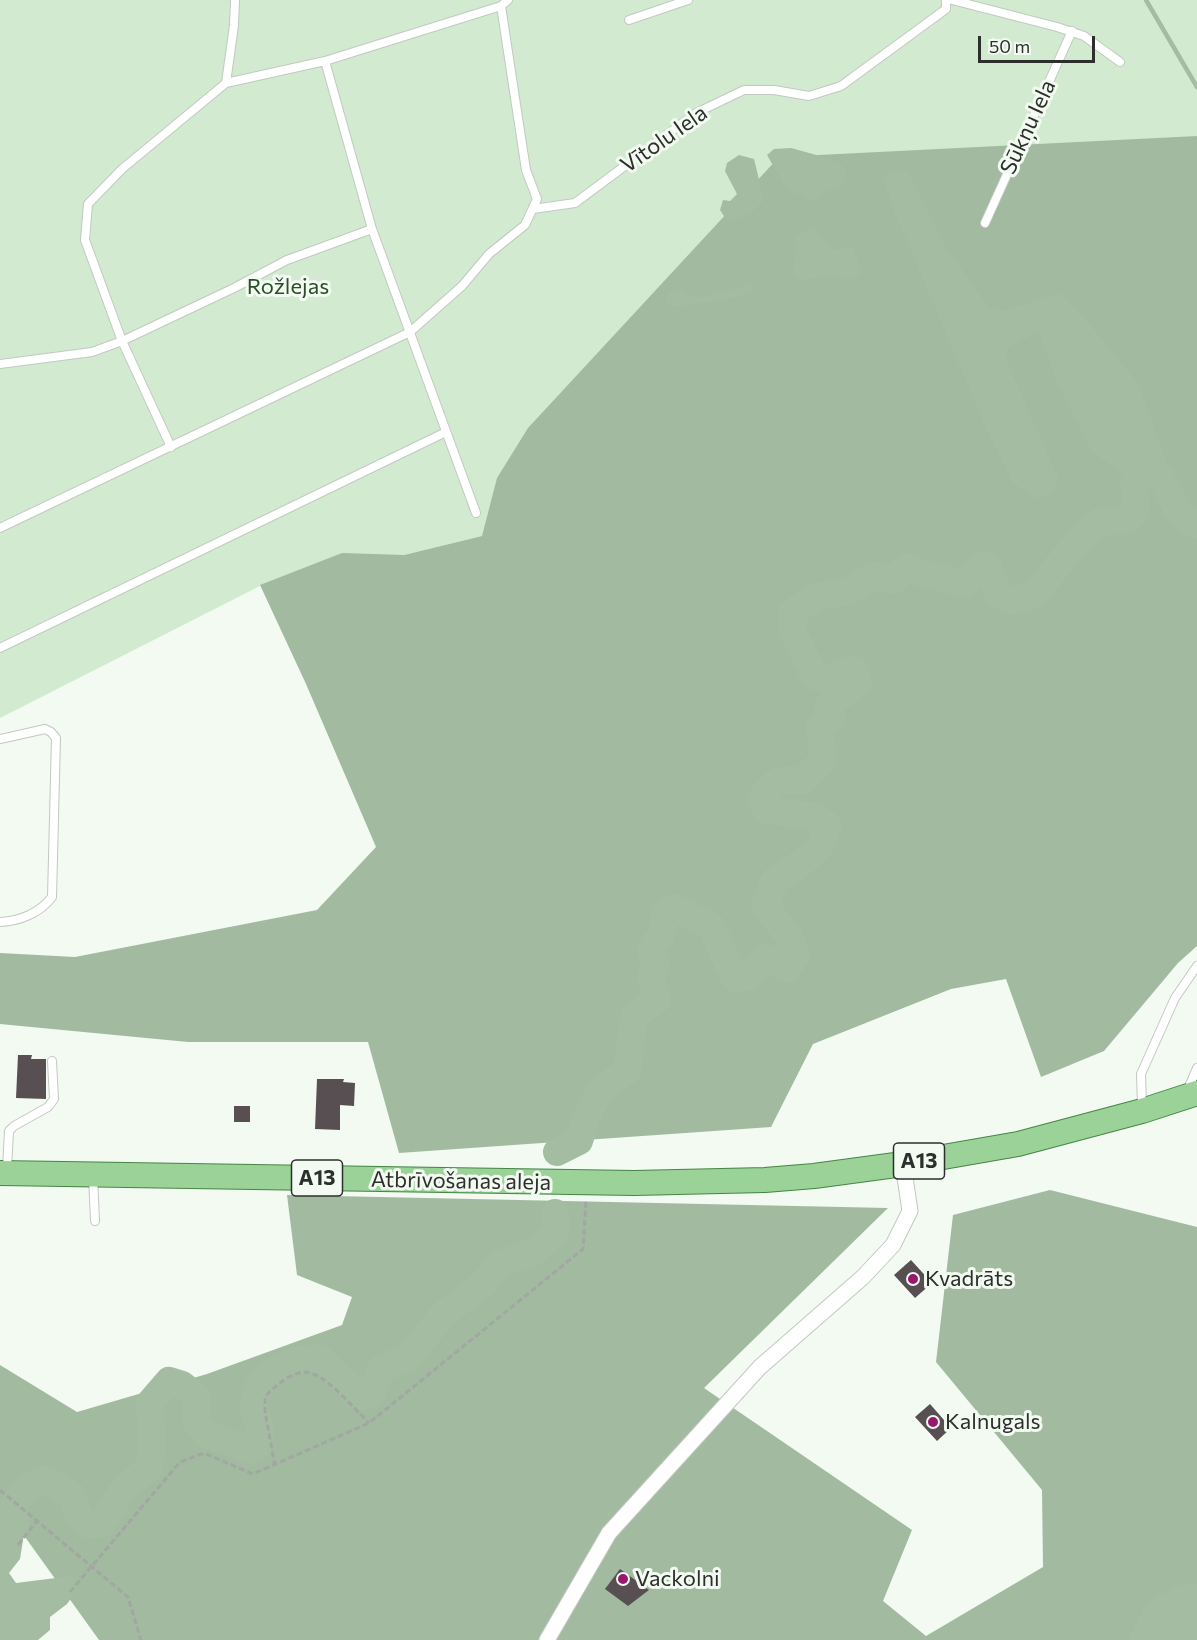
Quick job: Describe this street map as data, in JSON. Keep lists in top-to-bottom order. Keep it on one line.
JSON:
{"streets":{"main road":["A13","Atbrīvošanas aleja"],"lane":["Sūkņu Iela","Vītolu Iela"]},"crossings":[["A13","Atbrīvošanas aleja"]],"parks":["Rožlejas"],"places":["Kvadrāts","Kalnugals","Vackolni"],"scale_bar":"50 m"}
